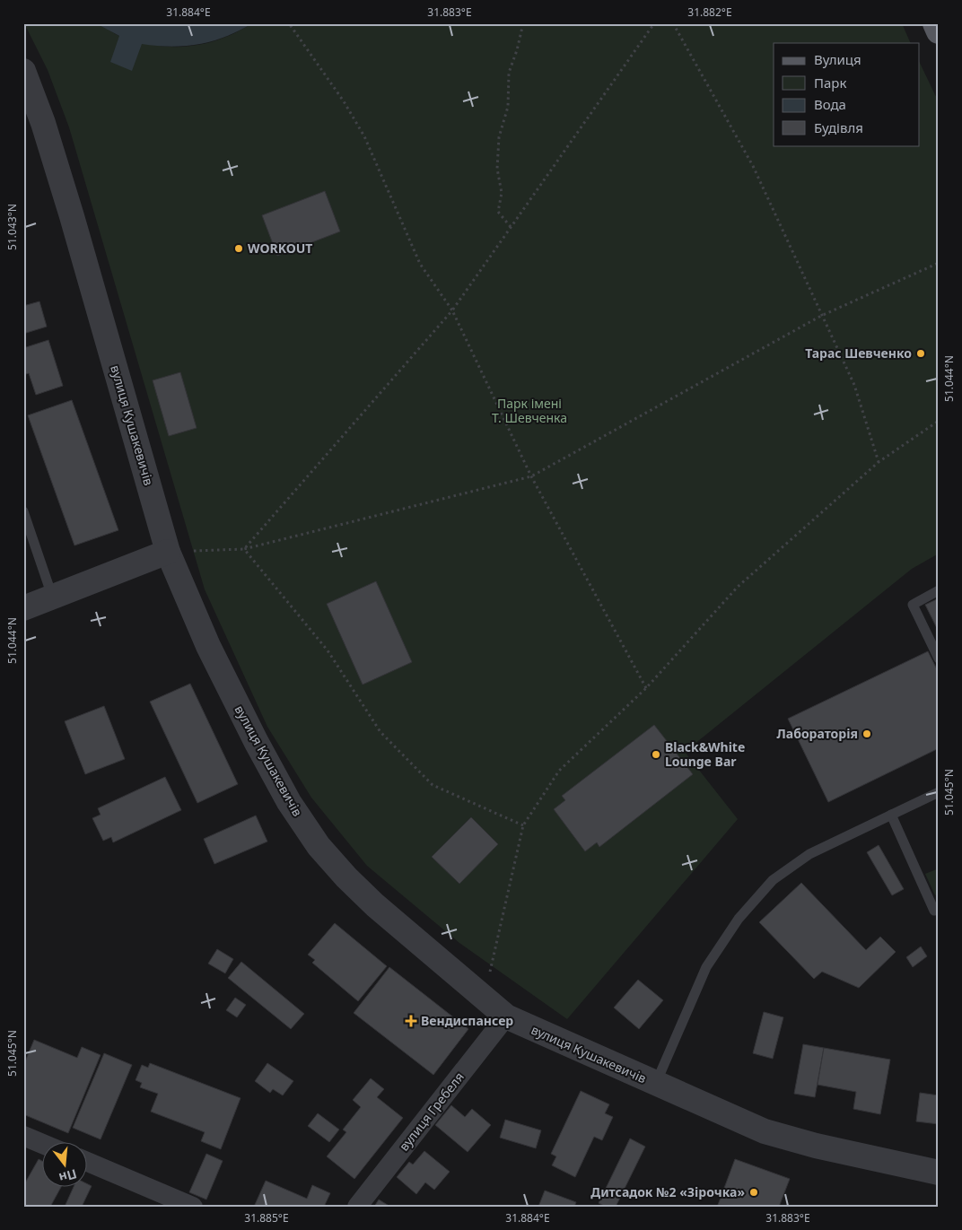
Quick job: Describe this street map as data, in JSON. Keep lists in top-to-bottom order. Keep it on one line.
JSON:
{"streets":{"street":["вулиця Кушакевичів","вулиця Гребеля"]},"crossings":[["вулиця Кушакевичів","вулиця Гребеля"]],"parks":["Парк імені Т. Шевченка"],"places":{"other":["WORKOUT","Тарас Шевченко","Лабораторія","Black&White Lounge Bar","Дитсадок №2 «Зірочка»"],"health":["Вендиспансер"]},"legend":["Вулиця","Парк","Вода","Будівля"],"north":"bottom","coordinates":["31.884°E","31.883°E","31.882°E","51.043°N","51.044°N","51.045°N","31.885°E"]}
